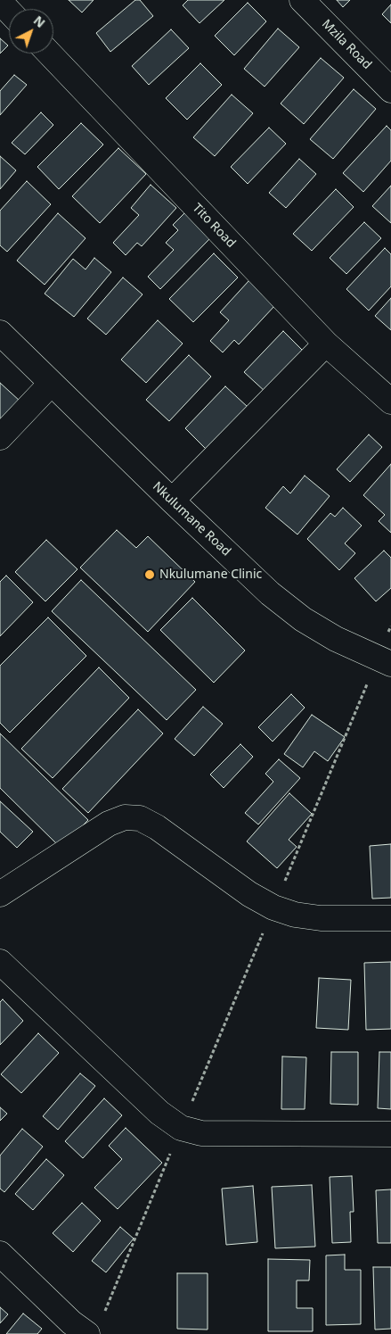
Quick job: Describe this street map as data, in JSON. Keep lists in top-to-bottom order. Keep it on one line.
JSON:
{"streets":{"street":["Mzila Road","Tito Road","Nkulumane Road"]},"places":["Nkulumane Clinic"],"north":"top right"}
